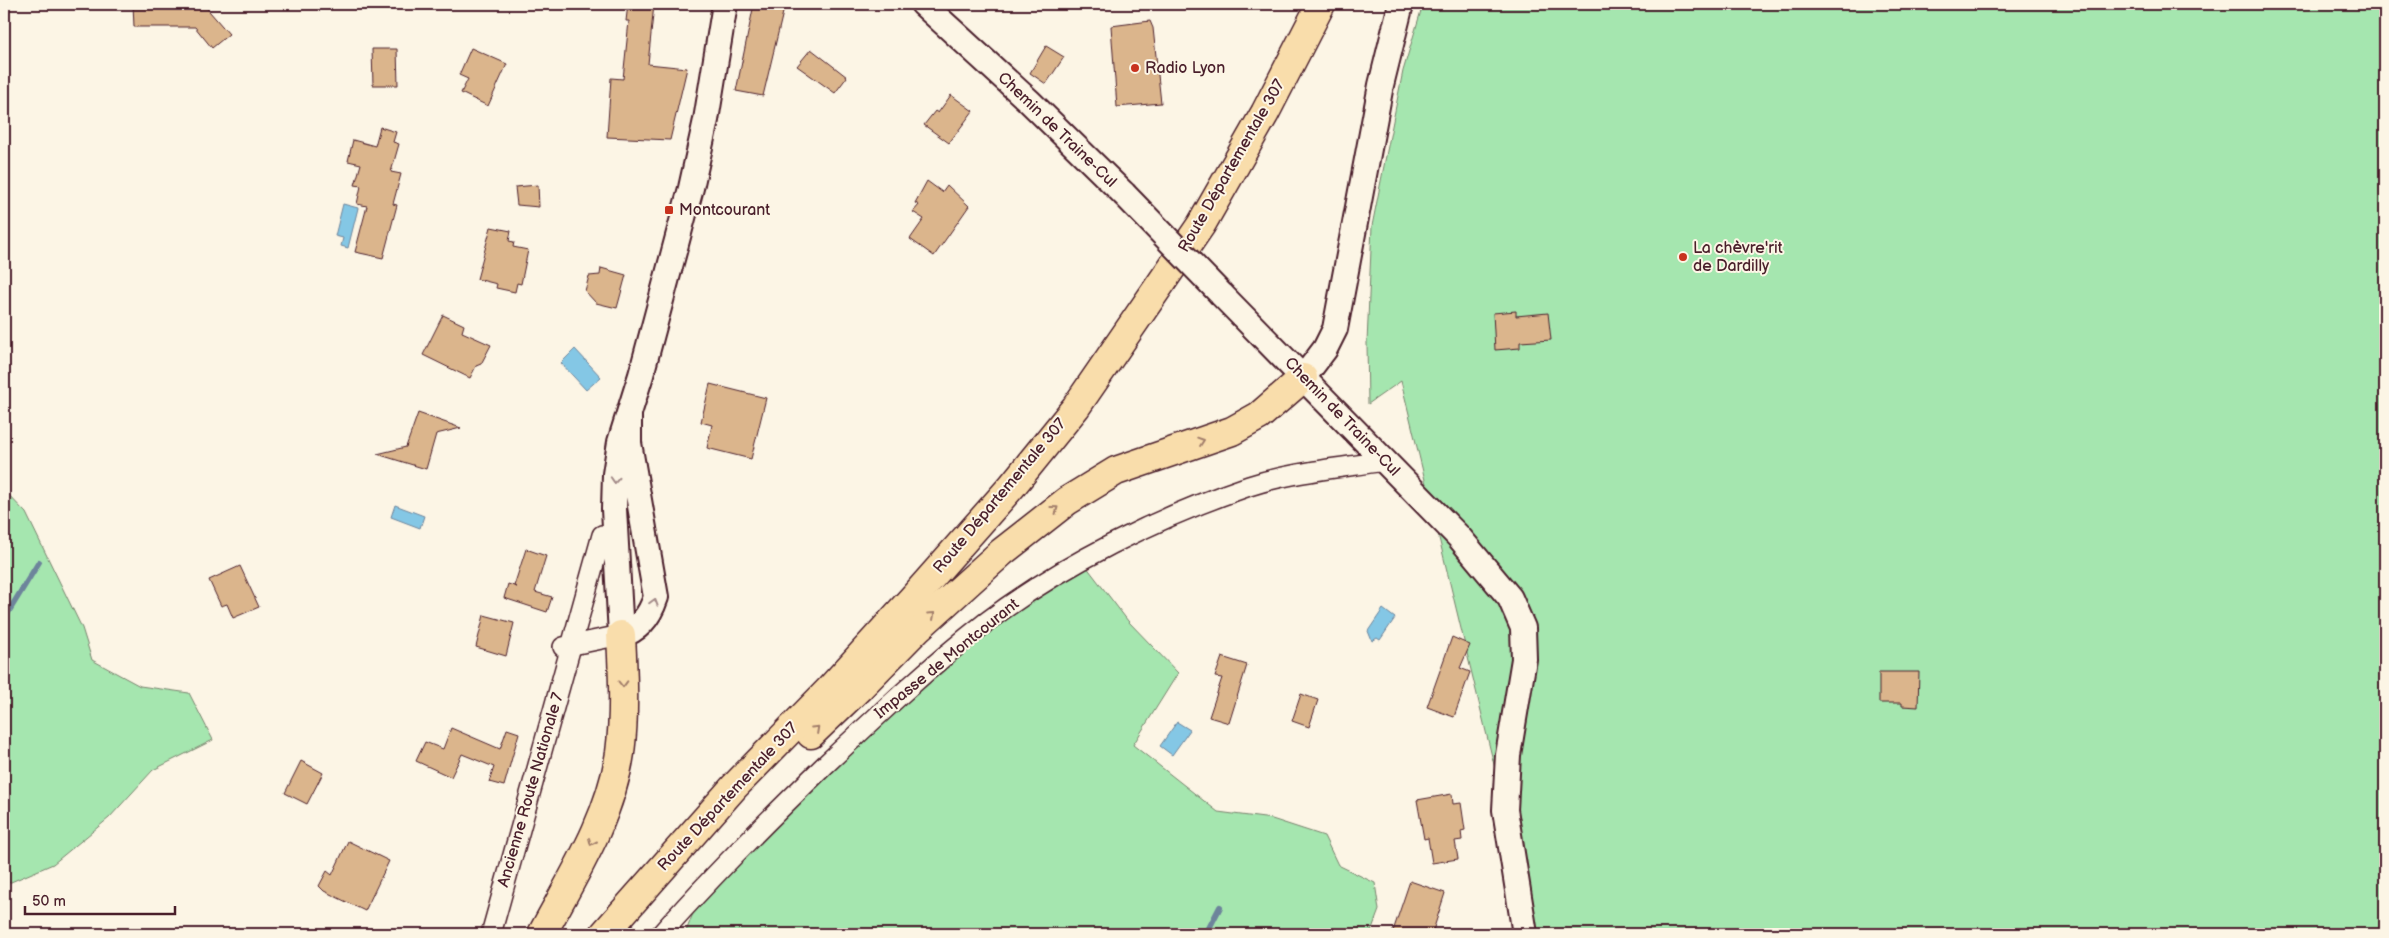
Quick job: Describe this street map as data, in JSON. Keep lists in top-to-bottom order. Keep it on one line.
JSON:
{"streets":{"main road":["Route Départementale 307"],"street":["Chemin de Traine-Cul","Impasse de Montcourant","Ancienne Route Nationale 7"]},"crossings":[["Chemin de Traine-Cul","Impasse de Montcourant"]],"places":{"other":["Radio Lyon","La chèvre'rit de Dardilly"],"transit":["Montcourant"]},"scale_bar":"50 m"}
